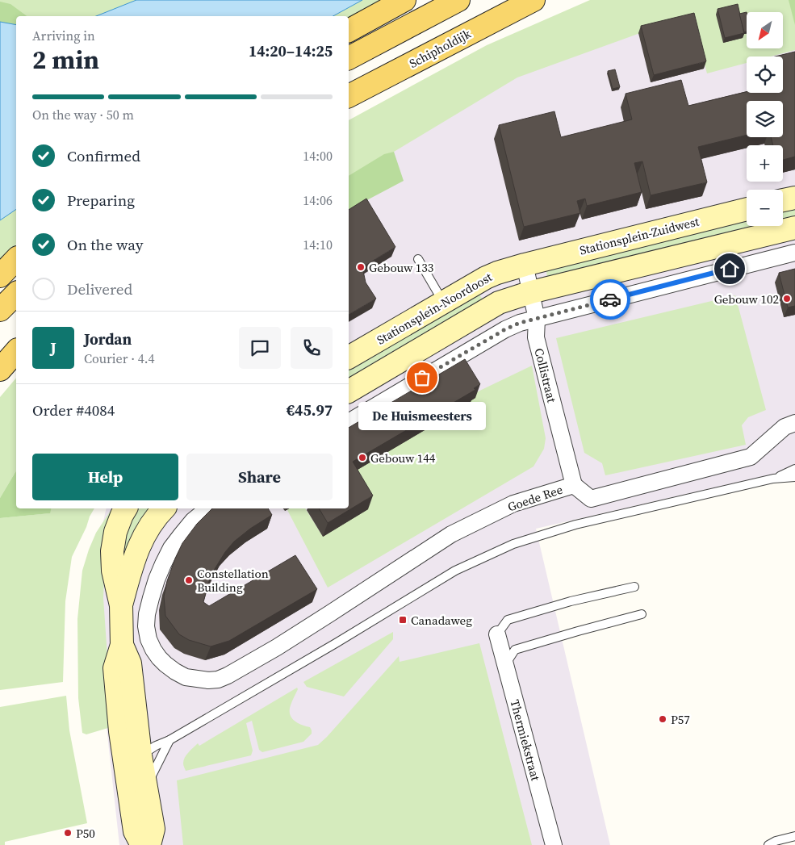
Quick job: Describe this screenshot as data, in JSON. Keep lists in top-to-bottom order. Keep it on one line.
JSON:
{"streets":{"main road":["Schipholdijk"],"street":["Stationsplein-Zuidwest","Stationsplein-Noordoost","Collistraat","Goede Ree","Thermiekstraat"]},"crossings":[["Stationsplein-Zuidwest","Stationsplein-Noordoost"],["Stationsplein-Zuidwest","Collistraat"],["Stationsplein-Noordoost","Collistraat"],["Collistraat","Goede Ree"]],"places":{"other":["Gebouw 133","Gebouw 102","De Huismeesters","Gebouw 144","Constellation Building","P57","P50"],"transit":["Canadaweg"]},"north":"bottom left","page":{"map_buttons":["+","−"],"heading":["2 min","Arriving in","14:20–14:25"],"panel":["Jordan","Courier · 4.4","Order #4084","€45.97"],"bar":"On the way · 50 m","list":[["Confirmed","14:00"],["Preparing","14:06"],["On the way","14:10"],"Delivered"],"round":"J","bubble":"De Huismeesters","buttons":["Help","Share"]}}
